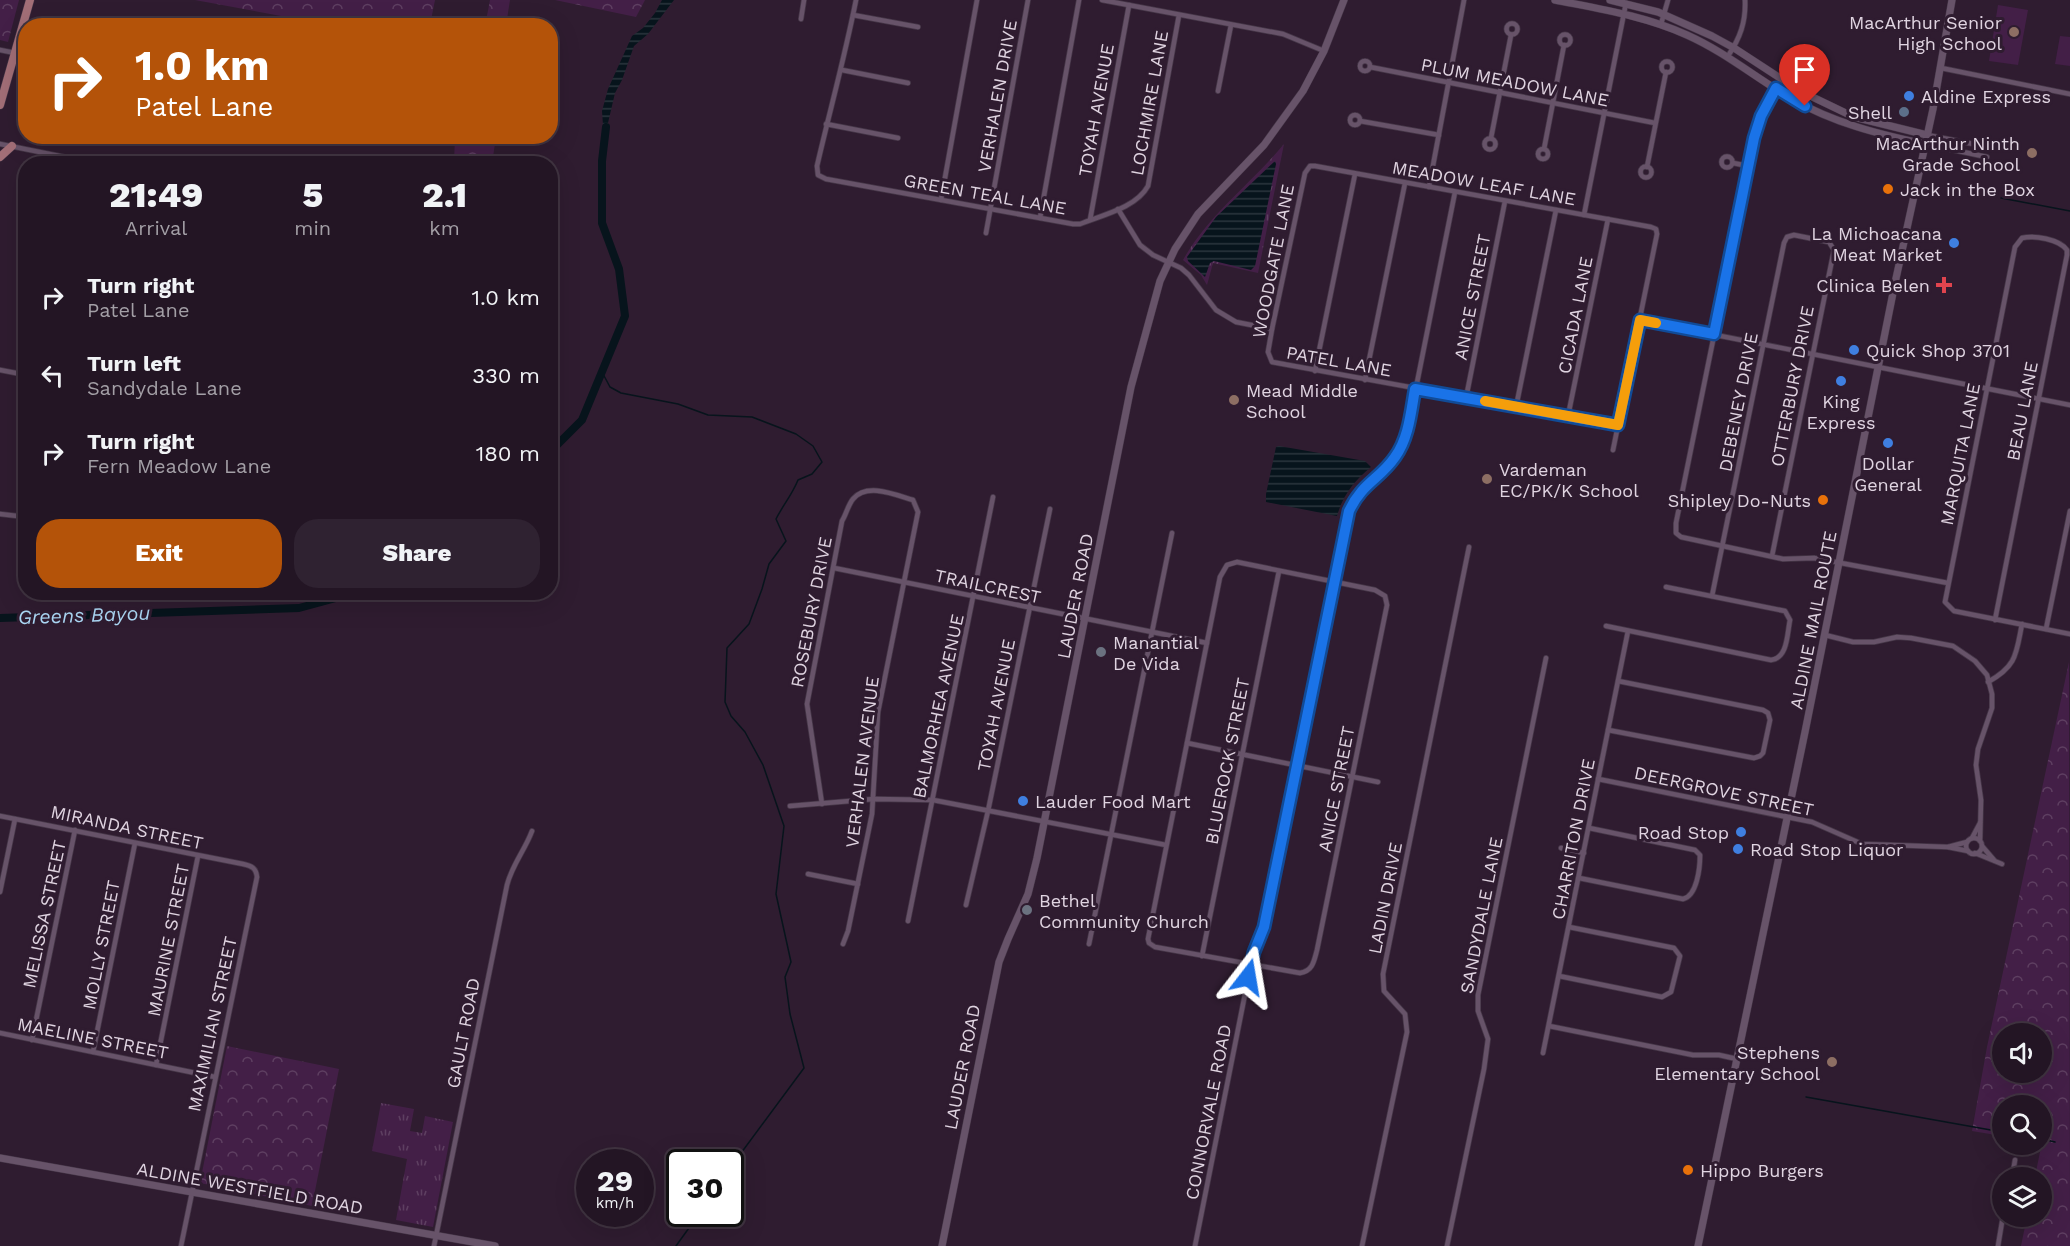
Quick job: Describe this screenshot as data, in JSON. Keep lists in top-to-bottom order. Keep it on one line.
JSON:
{"streets":{"main road":["LAUDER ROAD","ALDINE MAIL ROUTE","ALDINE WESTFIELD ROAD"],"street":["PLUM MEADOW LANE","VERHALEN DRIVE","LOCHMIRE LANE","TOYAH AVENUE","MEADOW LEAF LANE","GREEN TEAL LANE","WOODGATE LANE","ANICE STREET","CICADA LANE","PATEL LANE","OTTERBURY DRIVE","DEBENEY DRIVE","BEAU LANE","MARQUITA LANE","TRAILCREST","ROSEBURY DRIVE","BALMORHEA AVENUE","BLUEROCK STREET","VERHALEN AVENUE","DEERGROVE STREET","MIRANDA STREET","CHARRITON DRIVE","LADIN DRIVE","MELISSA STREET","SANDYDALE LANE","MAURINE STREET","MOLLY STREET","MAXIMILIAN STREET","GAULT ROAD","MAELINE STREET","CONNORVALE ROAD"]},"crossings":[["VERHALEN DRIVE","GREEN TEAL LANE"],["LOCHMIRE LANE","GREEN TEAL LANE"],["TOYAH AVENUE","GREEN TEAL LANE"],["TOYAH AVENUE","TRAILCREST"],["MEADOW LEAF LANE","WOODGATE LANE"],["MEADOW LEAF LANE","ANICE STREET"],["MEADOW LEAF LANE","CICADA LANE"],["MEADOW LEAF LANE","CONNORVALE ROAD"],["GREEN TEAL LANE","PATEL LANE"],["WOODGATE LANE","PATEL LANE"],["ANICE STREET","PATEL LANE"],["ANICE STREET","CONNORVALE ROAD"],["CICADA LANE","PATEL LANE"],["PATEL LANE","LAUDER ROAD"],["PATEL LANE","CONNORVALE ROAD"],["OTTERBURY DRIVE","DEBENEY DRIVE"],["BEAU LANE","MARQUITA LANE"],["TRAILCREST","LAUDER ROAD"],["TRAILCREST","ROSEBURY DRIVE"],["TRAILCREST","BALMORHEA AVENUE"],["TRAILCREST","VERHALEN AVENUE"],["ROSEBURY DRIVE","VERHALEN AVENUE"],["ALDINE MAIL ROUTE","DEERGROVE STREET"],["DEERGROVE STREET","CHARRITON DRIVE"],["MIRANDA STREET","MELISSA STREET"],["MIRANDA STREET","MAURINE STREET"],["MIRANDA STREET","MOLLY STREET"],["MIRANDA STREET","MAXIMILIAN STREET"],["MELISSA STREET","MAELINE STREET"],["MAURINE STREET","MAELINE STREET"],["MOLLY STREET","MAELINE STREET"],["MAXIMILIAN STREET","MAELINE STREET"],["MAXIMILIAN STREET","ALDINE WESTFIELD ROAD"],["GAULT ROAD","ALDINE WESTFIELD ROAD"]],"water":["Greens Bayou"],"places":{"other":["MacArthur Senior High School","Aldine Express","Shell","MacArthur Ninth Grade School","Jack in the Box","La Michoacana Meat Market","Quick Shop 3701","King Express","Mead Middle School","Dollar General","Vardeman EC/PK/K School","Shipley Do-Nuts","Manantial De Vida","Lauder Food Mart","Road Stop","Road Stop Liquor","Bethel Community Church","Stephens Elementary School","Hippo Burgers"],"health":["Clinica Belen"]},"page":{"turn":["1.0 km","Patel Lane"],"eta":["21:49","Arrival","5","min","2.1","km"],"list":[{"name":"Turn right","note":"Patel Lane","value":"1.0 km"},{"name":"Turn left","note":"Sandydale Lane","value":"330 m"},{"name":"Turn right","note":"Fern Meadow Lane","value":"180 m"}],"buttons":["Exit","Share"],"speed":"29 km/h","limit":"30"}}
